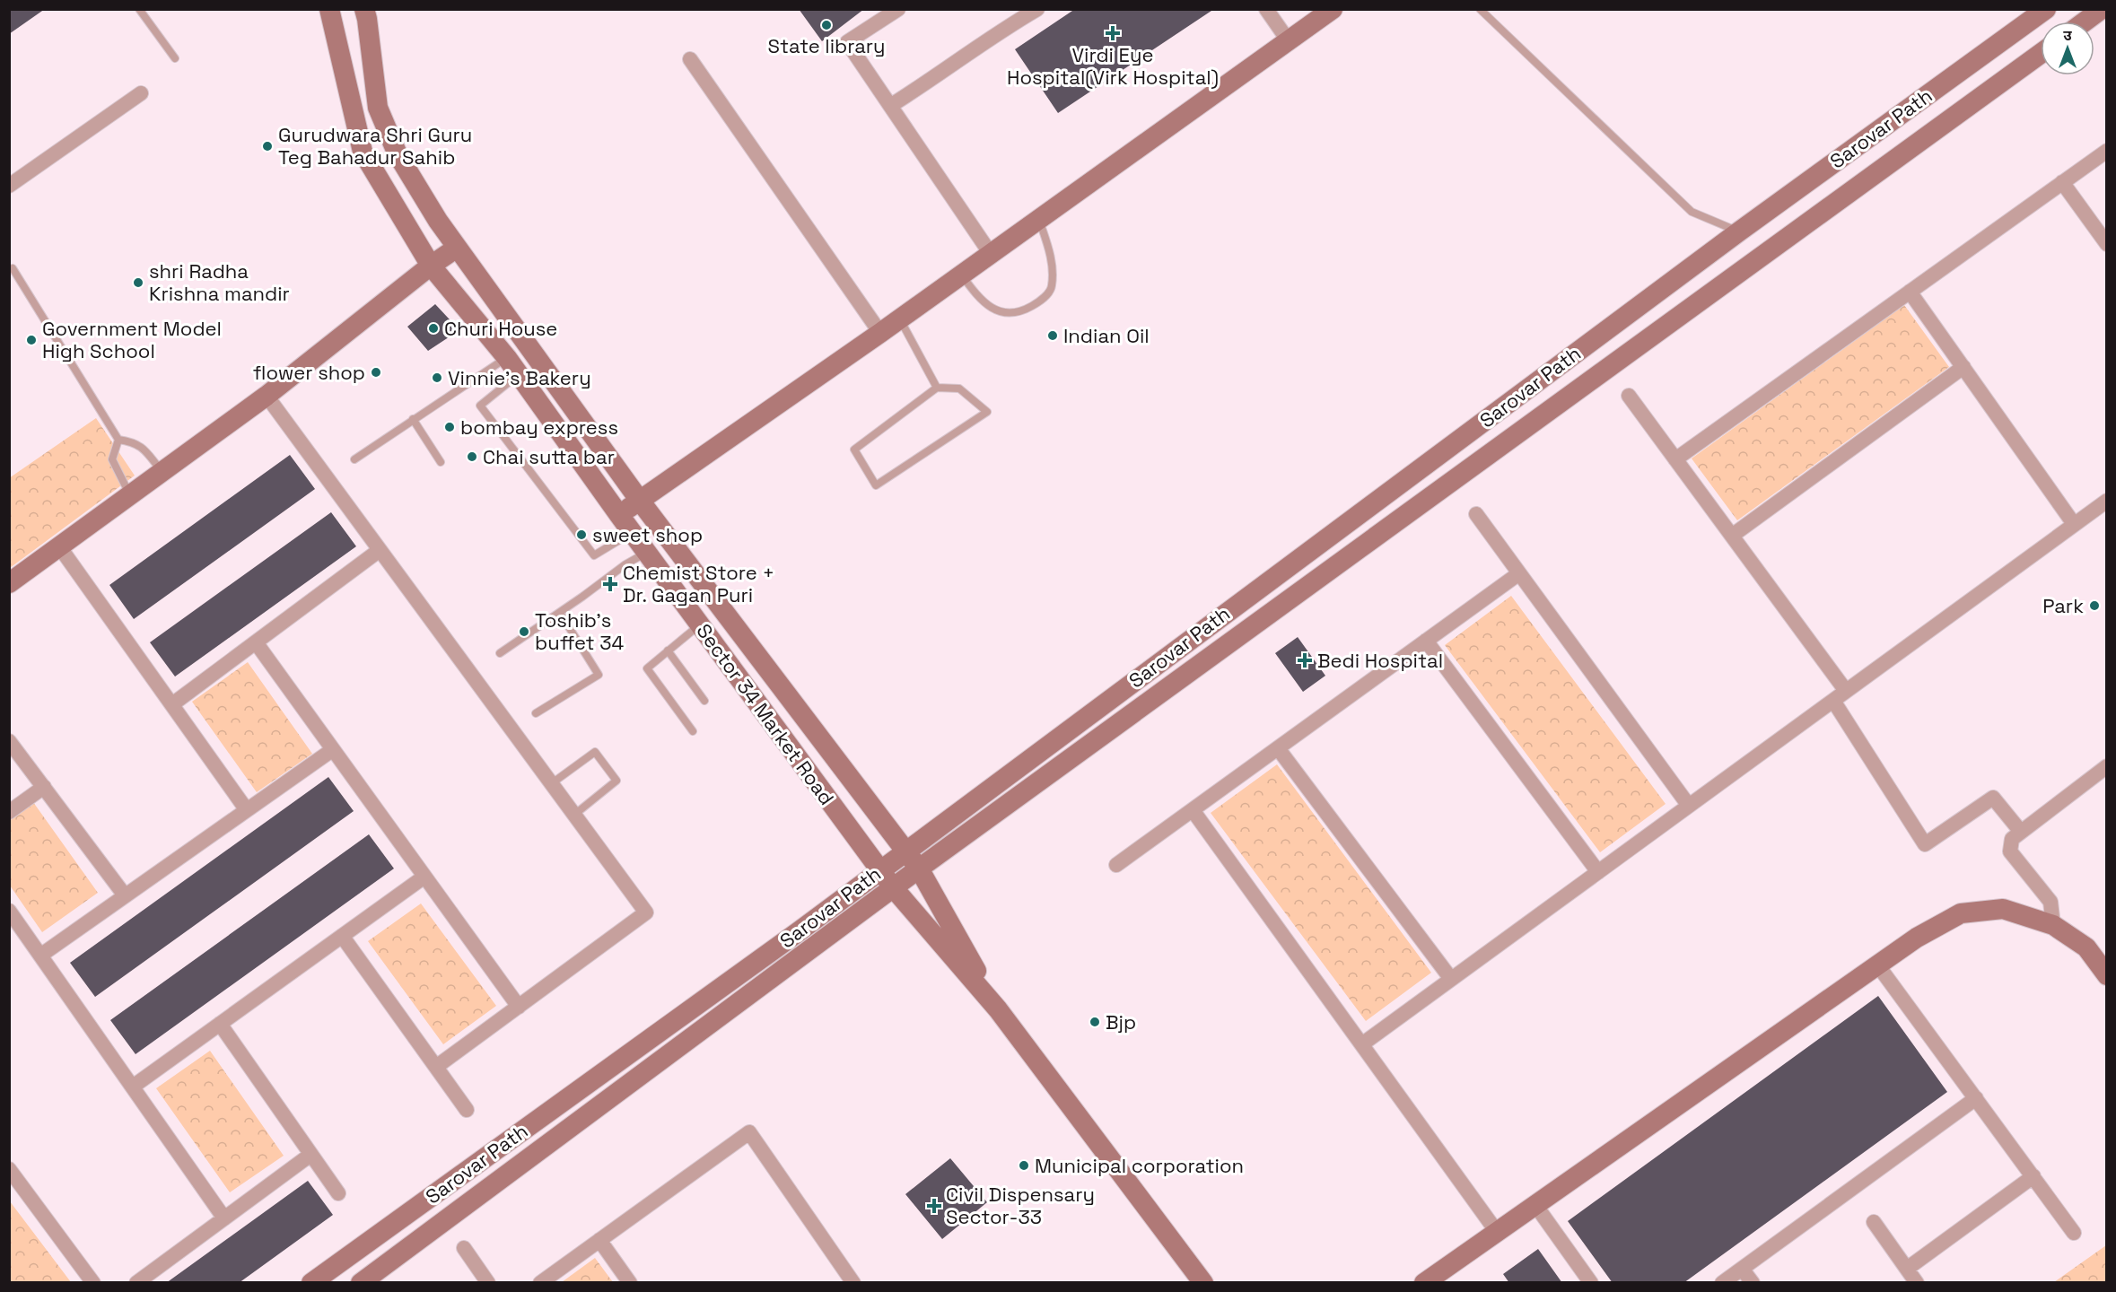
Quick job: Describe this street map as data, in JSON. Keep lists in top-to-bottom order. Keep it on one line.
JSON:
{"streets":{"street":["Sarovar Path","Sector 34 Market Road"]},"crossings":[["Sarovar Path","Sector 34 Market Road"]],"places":{"other":["State library","Gurudwara Shri Guru Teg Bahadur Sahib","shri Radha Krishna mandir","Churi House","Indian Oil","Government Model High School","flower shop","Vinnie's Bakery","bombay express","Chai sutta bar","sweet shop","Park","Toshib's buffet 34","Bjp","Municipal corporation"],"health":["Virdi Eye Hospital(Virk Hospital)","Chemist Store + Dr. Gagan Puri","Bedi Hospital","Civil Dispensary Sector-33"]},"north":"top"}
